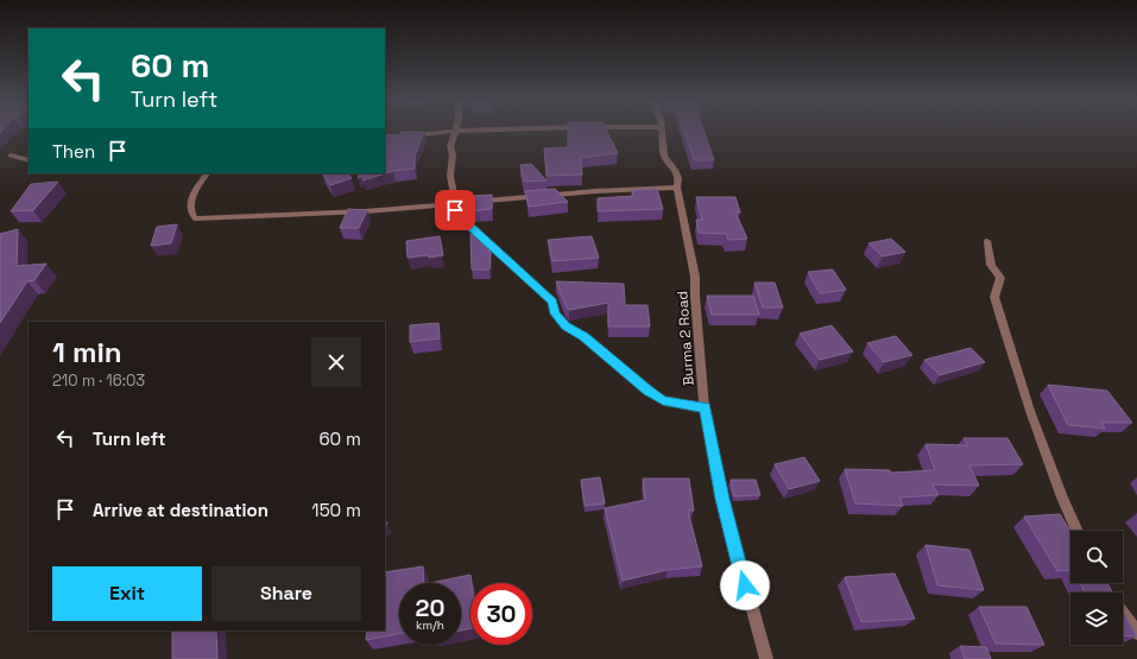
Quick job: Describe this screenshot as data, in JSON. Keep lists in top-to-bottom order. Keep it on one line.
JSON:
{"streets":{"street":["Burma 2 Road"]},"page":{"turn":["60 m","Turn left"],"then":"Then","heading":["1 min","210 m · 16:03"],"list":[{"name":"Turn left","value":"60 m"},{"name":"Arrive at destination","value":"150 m"}],"buttons":["Exit","Share"],"speed":"20 km/h","limit":"30"}}
